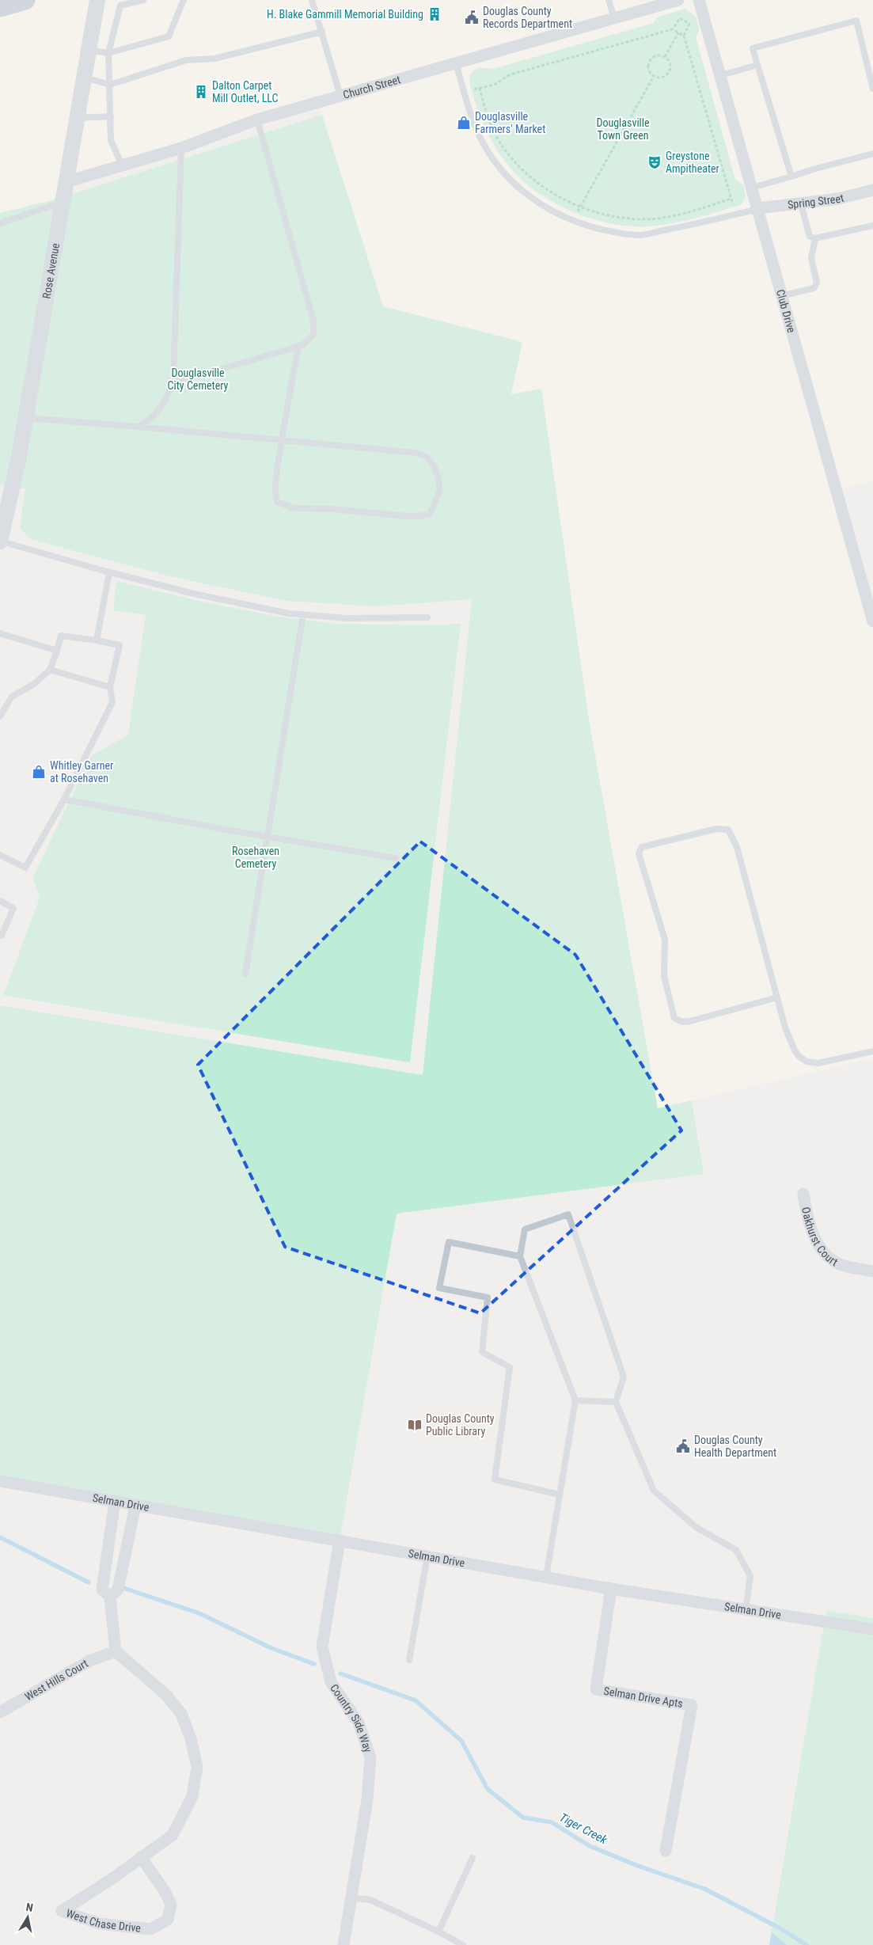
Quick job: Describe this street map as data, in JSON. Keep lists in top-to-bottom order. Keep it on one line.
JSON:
{"streets":{"street":["Church Street","Spring Street","Rose Avenue","Club Drive","Oakhurst Court","Selman Drive","West Hills Court","Selman Drive Apts","Country Side Way","West Chase Drive"]},"crossings":[["Church Street","Rose Avenue"],["Spring Street","Club Drive"],["Selman Drive","Selman Drive Apts"],["Selman Drive","Country Side Way"],["West Hills Court","West Chase Drive"]],"water":["Tiger Creek"],"parks":["Douglasville Town Green","Douglasville City Cemetery","Rosehaven Cemetery"],"places":{"building":["H. Blake Gammill Memorial Building","Dalton Carpet Mill Outlet, LLC"],"public building":["Douglas County Records Department","Douglas County Health Department"],"shop":["Douglasville Farmers' Market","Whitley Garner at Rosehaven"],"theatre":["Greystone Ampitheater"],"library":["Douglas County Public Library"]},"north":"top"}
